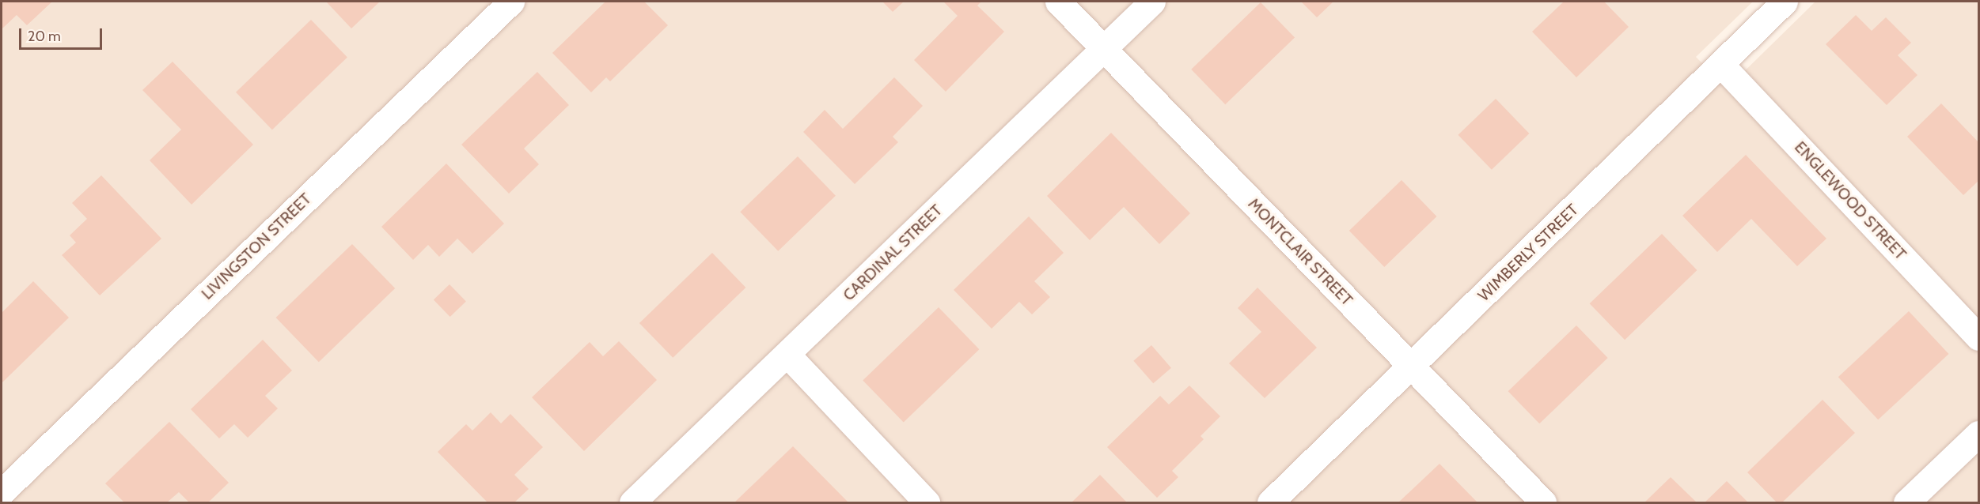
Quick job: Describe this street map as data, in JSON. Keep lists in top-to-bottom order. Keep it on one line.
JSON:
{"streets":{"street":["ENGLEWOOD STREET","LIVINGSTON STREET","MONTCLAIR STREET","CARDINAL STREET","WIMBERLY STREET"]},"crossings":[["ENGLEWOOD STREET","WIMBERLY STREET"],["MONTCLAIR STREET","CARDINAL STREET"],["MONTCLAIR STREET","WIMBERLY STREET"]],"scale_bar":"20 m"}
